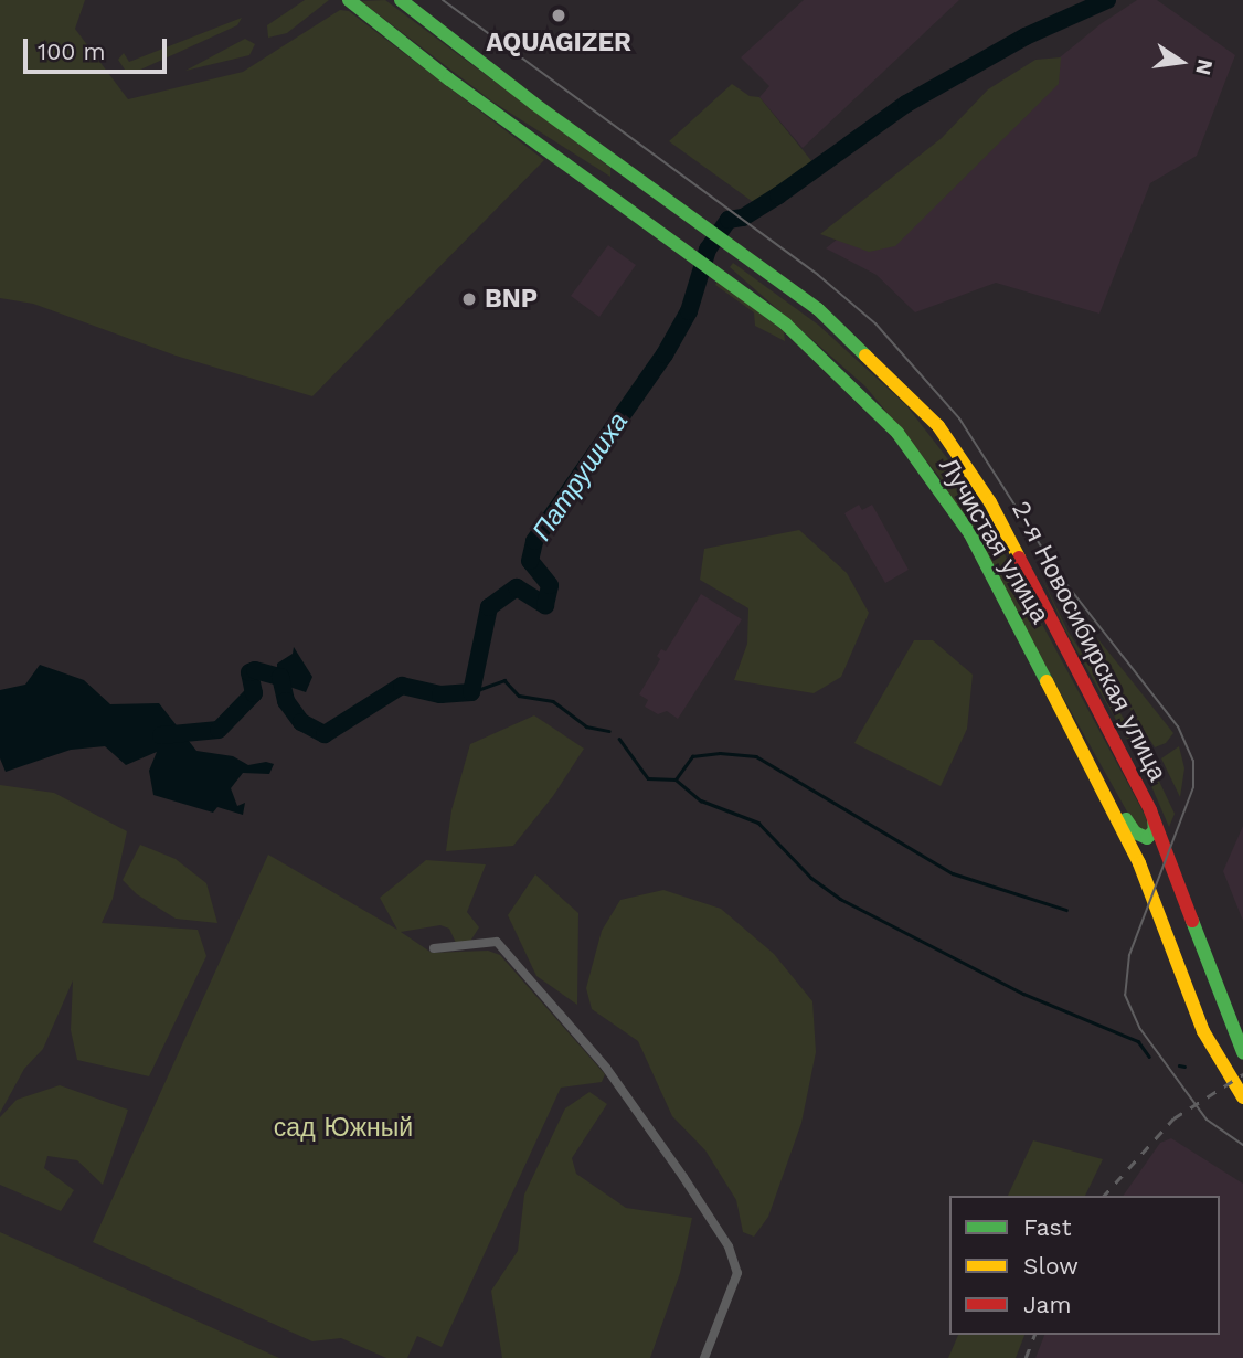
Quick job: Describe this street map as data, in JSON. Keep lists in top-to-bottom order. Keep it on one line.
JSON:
{"streets":{"main road":["Лучистая улица","2-я Новосибирская улица"]},"water":["Патрушиха"],"parks":["сад Южный"],"places":["AQUAGIZER","BNP"],"legend":["Fast","Slow","Jam"],"scale_bar":"100 m","north":"right"}
